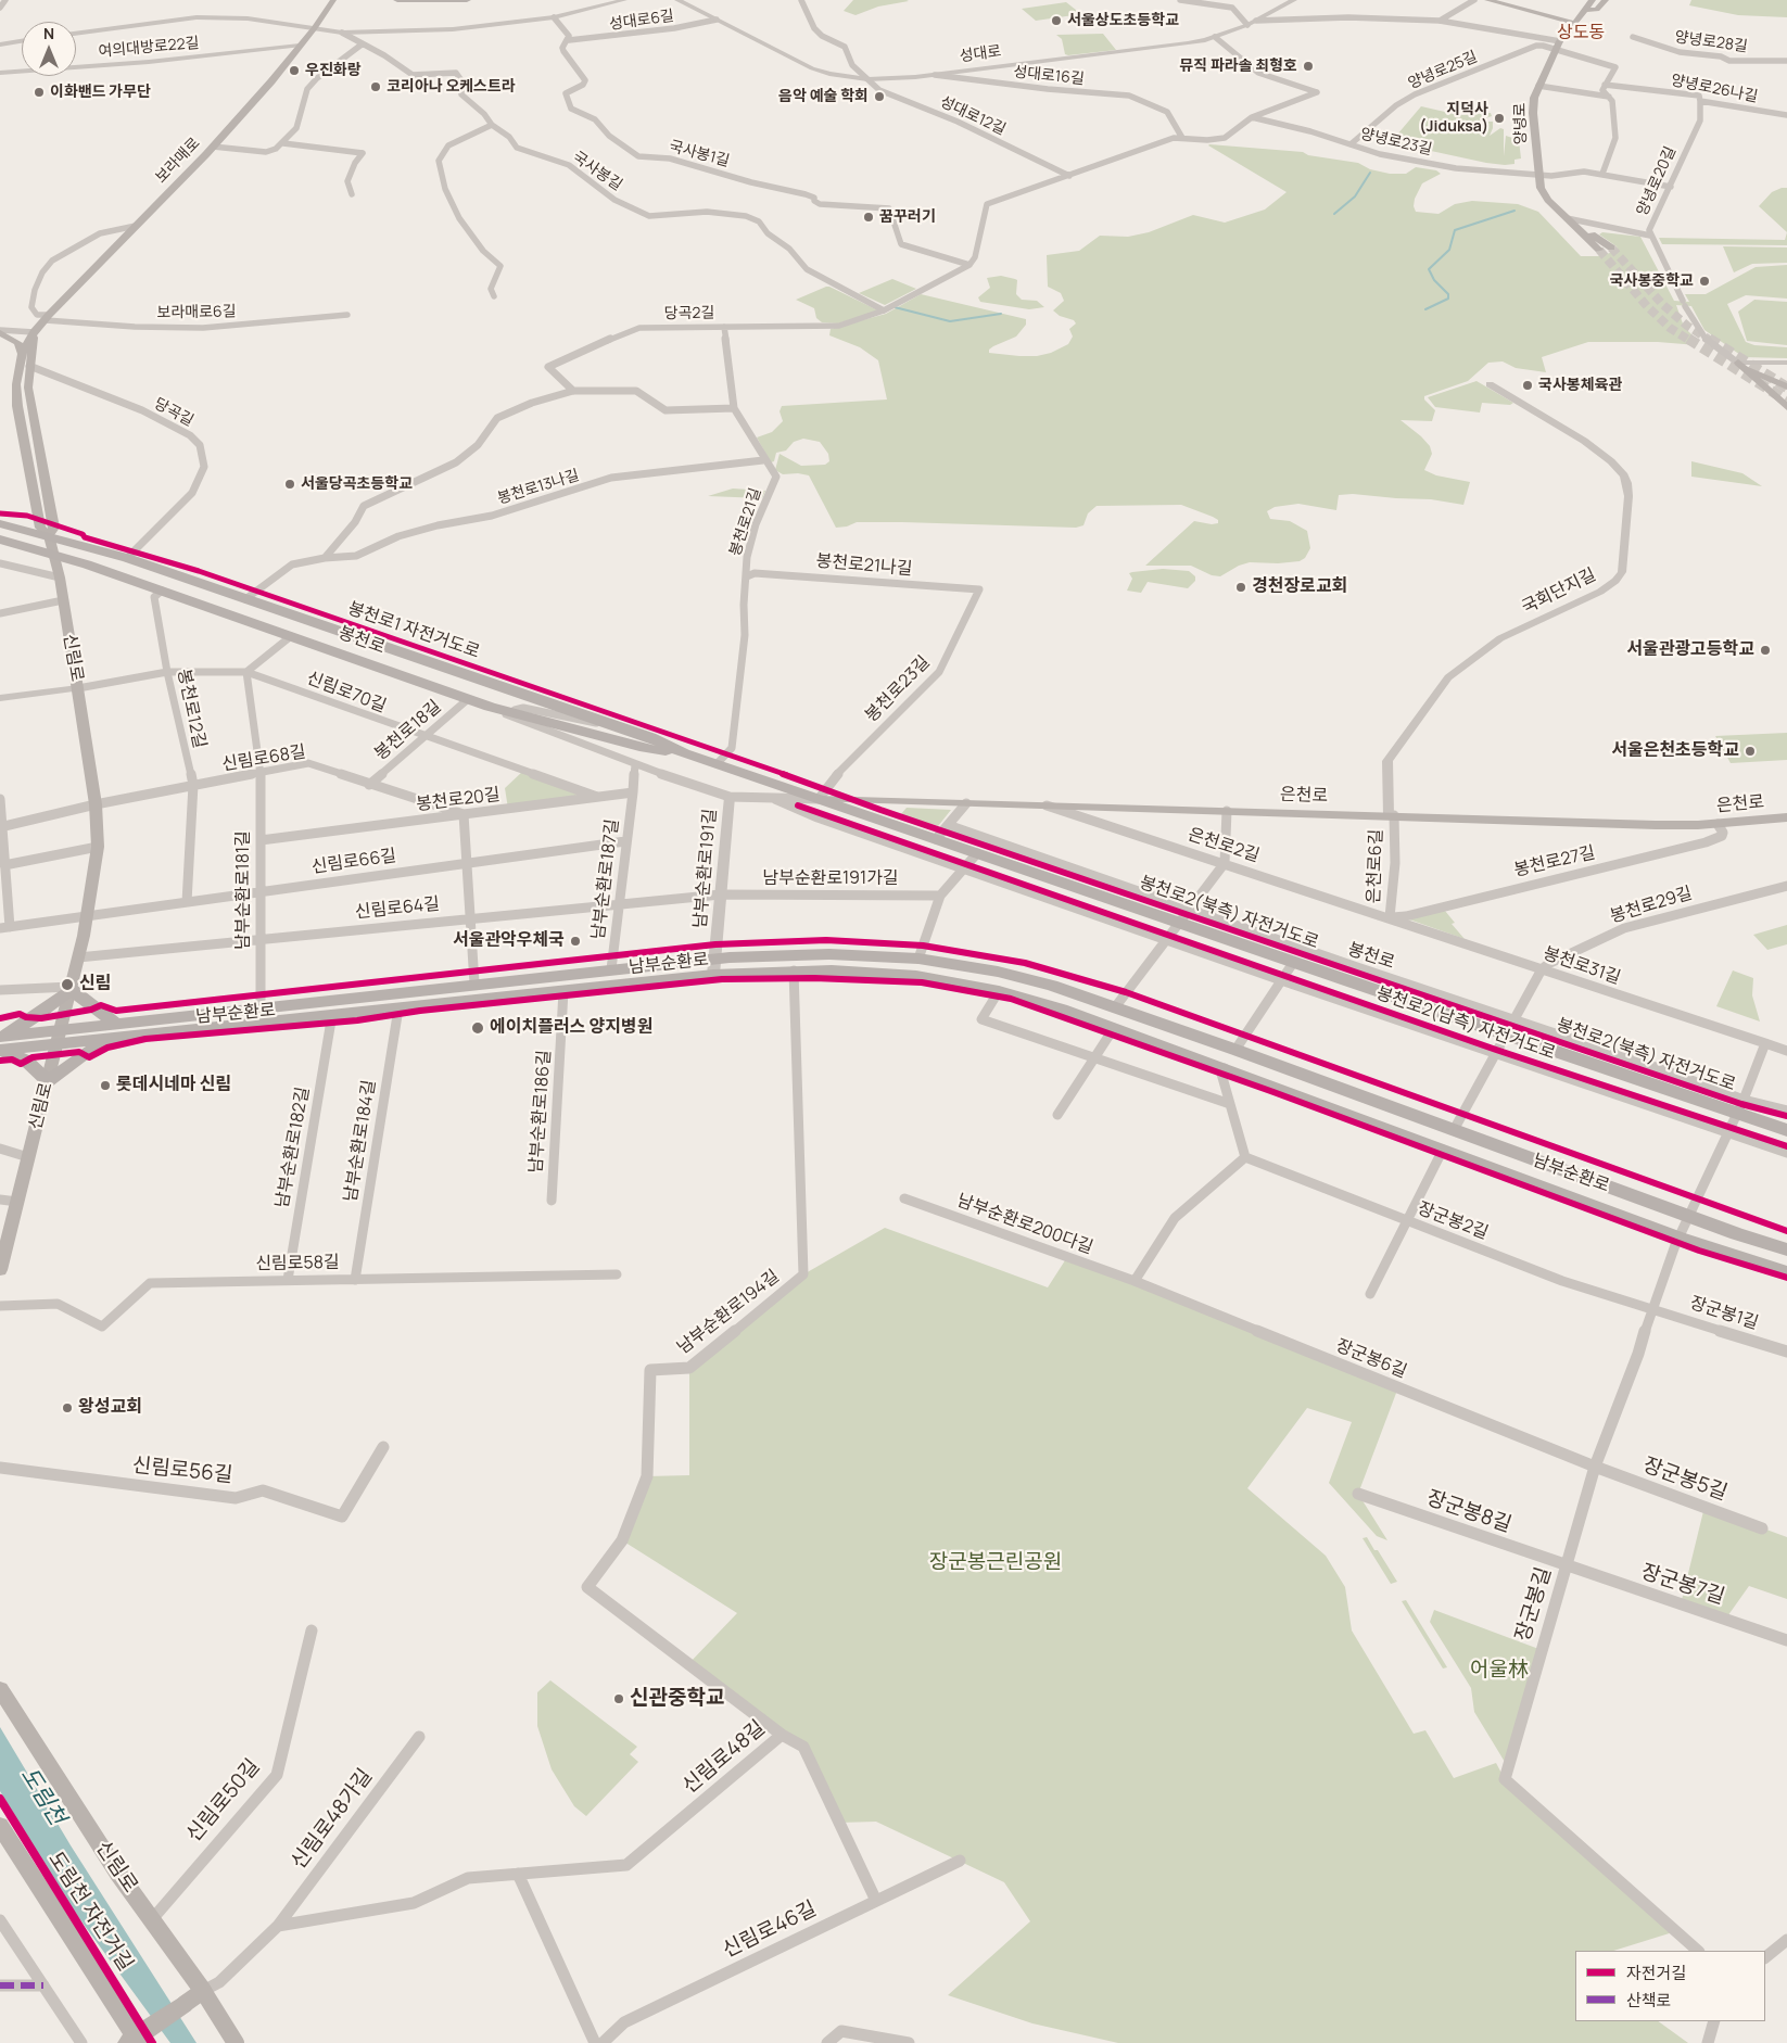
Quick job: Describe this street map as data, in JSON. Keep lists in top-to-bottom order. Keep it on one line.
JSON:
{"streets":{"main road":["양녕로","보라매로","봉천로","신림로","은천로","남부순환로"],"street":["성대로6길","양녕로28길","여의대방로22길","성대로","양녕로25길","성대로16길","양녕로26나길","성대로12길","양녕로23길","국사봉1길","국사봉길","양녕로20길","보라매로6길","당곡2길","당곡길","봉천로13나길","봉천로21길","봉천로21나길","국회단지길","봉천로23길","신림로70길","봉천로12길","봉천로18길","신림로68길","봉천로20길","은천로2길","신림로66길","봉천로27길","은천로6길","남부순환로191길","남부순환로187길","남부순환로191가길","남부순환로181길","봉천로29길","신림로64길","봉천로31길","남부순환로186길","남부순환로184길","남부순환로182길","장군봉2길","남부순환로200다길","신림로58길","남부순환로194길","장군봉1길","장군봉6길","신림로56길","장군봉5길","장군봉8길","장군봉7길","장군봉길","신림로48길","신림로50길","신림로48가길","신림로46길"],"cycle path":["봉천로1 자전거도로","봉천로2(남측) 자전거도로","도림천 자전거길"]},"crossings":[["성대로6길","성대로"],["성대로6길","국사봉1길"],["여의대방로22길","보라매로"],["성대로","성대로16길"],["성대로","성대로12길"],["양녕로25길","양녕로"],["양녕로25길","양녕로23길"],["양녕로26나길","양녕로20길"],["양녕로","양녕로23길"],["양녕로23길","양녕로20길"],["보라매로","국사봉길"],["보라매로","보라매로6길"],["보라매로","봉천로"],["보라매로","신림로"],["국사봉길","당곡2길"],["당곡2길","봉천로21길"],["당곡길","봉천로"],["봉천로13나길","봉천로21길"],["봉천로13나길","봉천로"],["봉천로21길","봉천로21나길"],["봉천로21길","봉천로"],["봉천로21나길","봉천로23길"],["국회단지길","은천로"],["국회단지길","은천로6길"],["봉천로","신림로"],["봉천로","봉천로23길"],["봉천로","봉천로12길"],["봉천로","봉천로18길"],["봉천로","은천로"],["신림로","신림로70길"],["신림로","신림로68길"],["신림로","신림로66길"],["신림로","신림로64길"],["신림로","남부순환로"],["신림로","신림로50길"],["봉천로23길","은천로"],["신림로70길","봉천로12길"],["신림로70길","봉천로18길"],["신림로70길","봉천로20길"],["신림로70길","남부순환로181길"],["봉천로12길","신림로68길"],["봉천로12길","신림로66길"],["봉천로18길","신림로68길"],["신림로68길","봉천로20길"],["신림로68길","남부순환로181길"],["은천로","은천로2길"],["은천로","봉천로27길"],["은천로","은천로6길"],["봉천로20길","남부순환로187길"],["봉천로20길","남부순환로181길"],["은천로2길","봉천로27길"],["은천로2길","은천로6길"],["은천로2길","봉천로31길"],["신림로66길","남부순환로187길"],["신림로66길","남부순환로181길"],["봉천로27길","은천로6길"],["봉천로27길","봉천로31길"],["은천로6길","봉천로31길"],["남부순환로191길","남부순환로191가길"],["남부순환로191길","신림로64길"],["남부순환로191길","남부순환로"],["남부순환로187길","신림로64길"],["남부순환로187길","남부순환로"],["남부순환로191가길","신림로64길"],["남부순환로181길","신림로64길"],["남부순환로181길","남부순환로"],["봉천로29길","봉천로31길"],["남부순환로","남부순환로186길"],["남부순환로","남부순환로184길"],["남부순환로","남부순환로182길"],["남부순환로","남부순환로194길"],["남부순환로","장군봉길"],["남부순환로184길","신림로58길"],["남부순환로182길","신림로58길"],["장군봉2길","장군봉1길"],["장군봉2길","장군봉길"],["남부순환로200다길","장군봉6길"],["남부순환로194길","신림로48길"],["장군봉1길","장군봉길"],["장군봉6길","장군봉5길"],["장군봉6길","장군봉길"],["장군봉5길","장군봉길"],["장군봉8길","장군봉7길"],["장군봉8길","장군봉길"],["장군봉7길","장군봉길"],["신림로48길","신림로48가길"],["신림로48길","신림로46길"]],"districts":["상도동"],"water":["도림천"],"parks":["장군봉근린공원","어울林"],"places":["서울상도초등학교","뮤직 파라솔 최형호","우진화랑","코리아나 오케스트라","이화밴드 가무단","음악 예술 학회","지덕사 (Jiduksa)","꿈꾸러기","국사봉중학교","국사봉체육관","서울당곡초등학교","경천장로교회","서울관광고등학교","서울은천초등학교","서울관악우체국","신림","에이치플러스 양지병원","롯데시네마 신림","왕성교회","신관중학교"],"legend":["자전거길","산책로"],"north":"top"}
